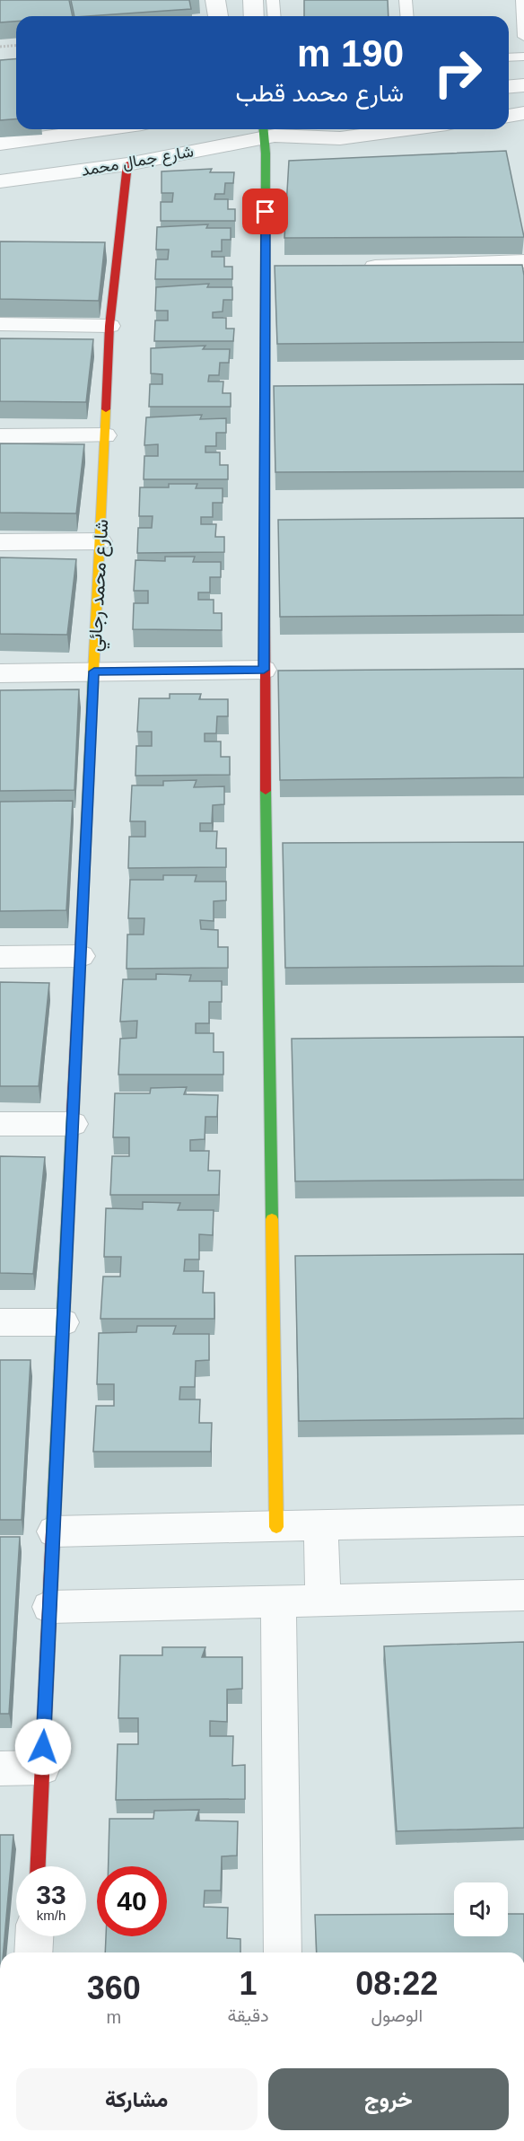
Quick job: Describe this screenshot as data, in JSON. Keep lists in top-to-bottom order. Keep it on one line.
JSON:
{"streets":{"street":["شارع جمال محمد","شارع محمد رجائي"]},"crossings":[["شارع جمال محمد","شارع محمد رجائي"]],"page":{"turn":["190 m","شارع محمد قطب"],"speed":"33 km/h","limit":"40","eta":["08:22","الوصول","1","دقيقة","360","m"],"buttons":["خروج","مشاركة"]}}
